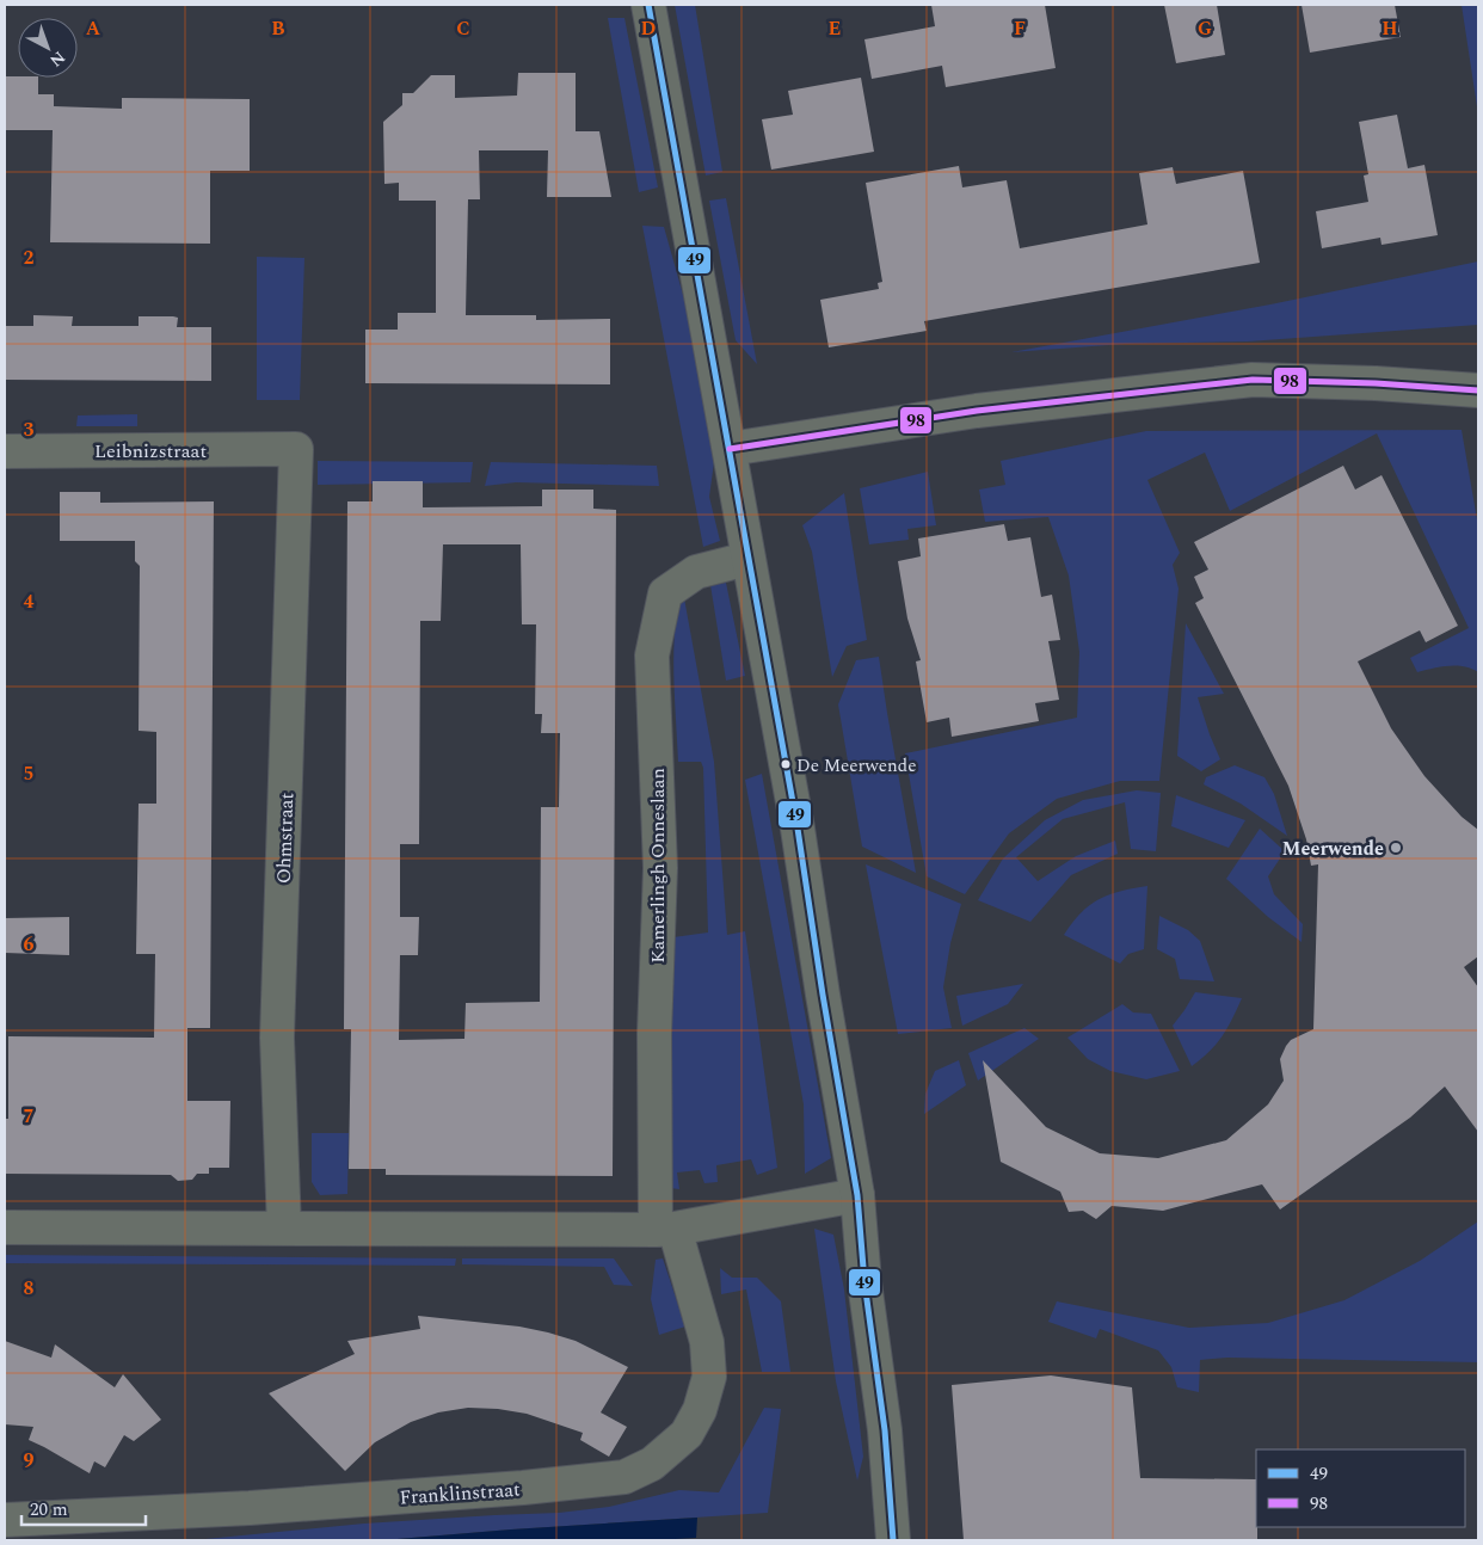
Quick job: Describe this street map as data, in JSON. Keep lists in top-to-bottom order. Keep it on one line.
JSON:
{"streets":{"street":["Leibnizstraat","Ohmstraat","Kamerlingh Onneslaan","Franklinstraat"]},"crossings":[["Leibnizstraat","Ohmstraat"],["Kamerlingh Onneslaan","Franklinstraat"]],"places":["De Meerwende","Meerwende"],"lines":["transit line 49","transit line 98"],"legend":["49","98"],"scale_bar":"20 m","north":"bottom right","grid":{"columns":["A","B","C","D","E","F","G","H"],"rows":["2","3","4","5","6","7","8","9"]}}
